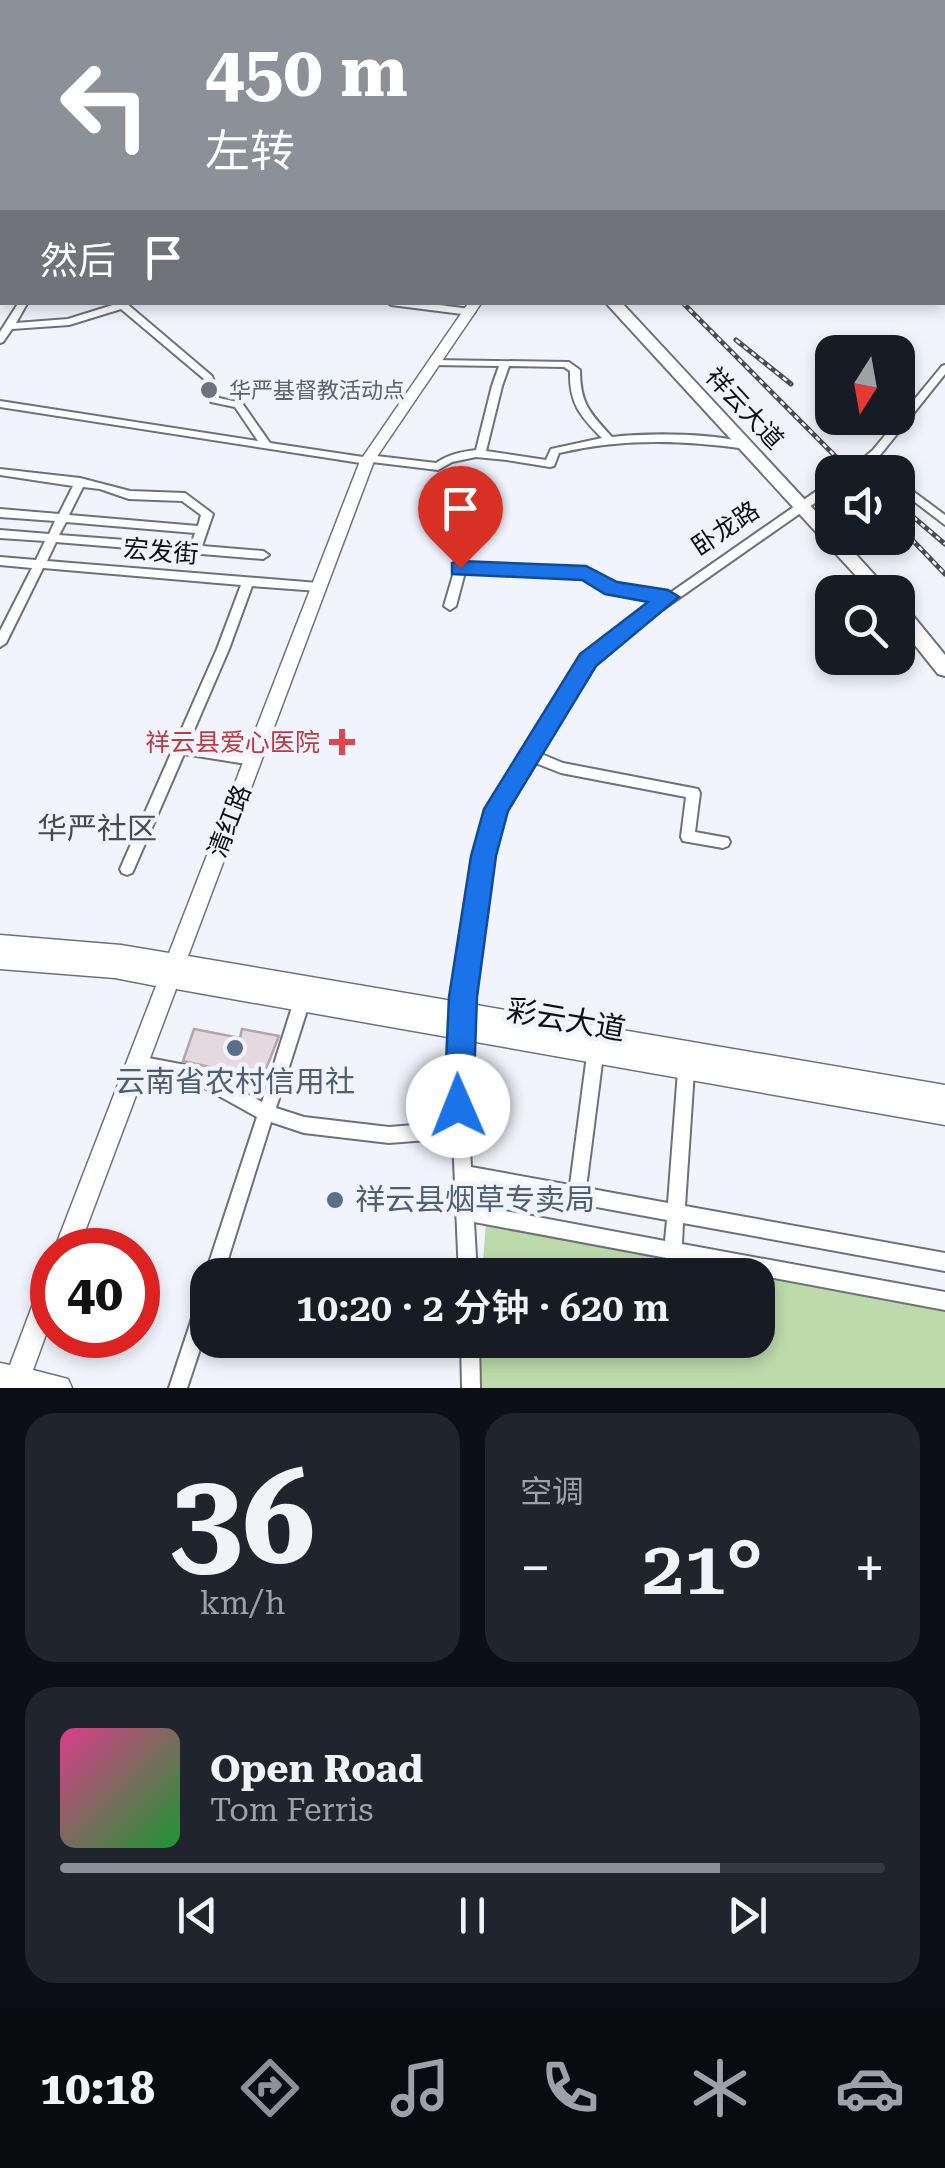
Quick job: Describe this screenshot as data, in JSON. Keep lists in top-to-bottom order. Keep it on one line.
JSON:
{"streets":{"highway":["祥云大道"],"main road":["清红路","彩云大道"],"street":["卧龙路","宏发街"]},"crossings":[["祥云大道","卧龙路"],["卧龙路","彩云大道"],["宏发街","清红路"],["清红路","彩云大道"]],"districts":["华严社区"],"places":{"other":["华严基督教活动点","云南省农村信用社","祥云县烟草专卖局"],"health":["祥云县爱心医院"]},"north":"bottom","page":{"turn":["450 m","左转"],"then":"然后","limit":"40","trip":"10:20 · 2 分钟 · 620 m","tile":[["36","km/h"],"空调"],"heat":["−","21°","+"],"song":["Open Road","Tom Ferris"],"tabs":"10:18"}}
